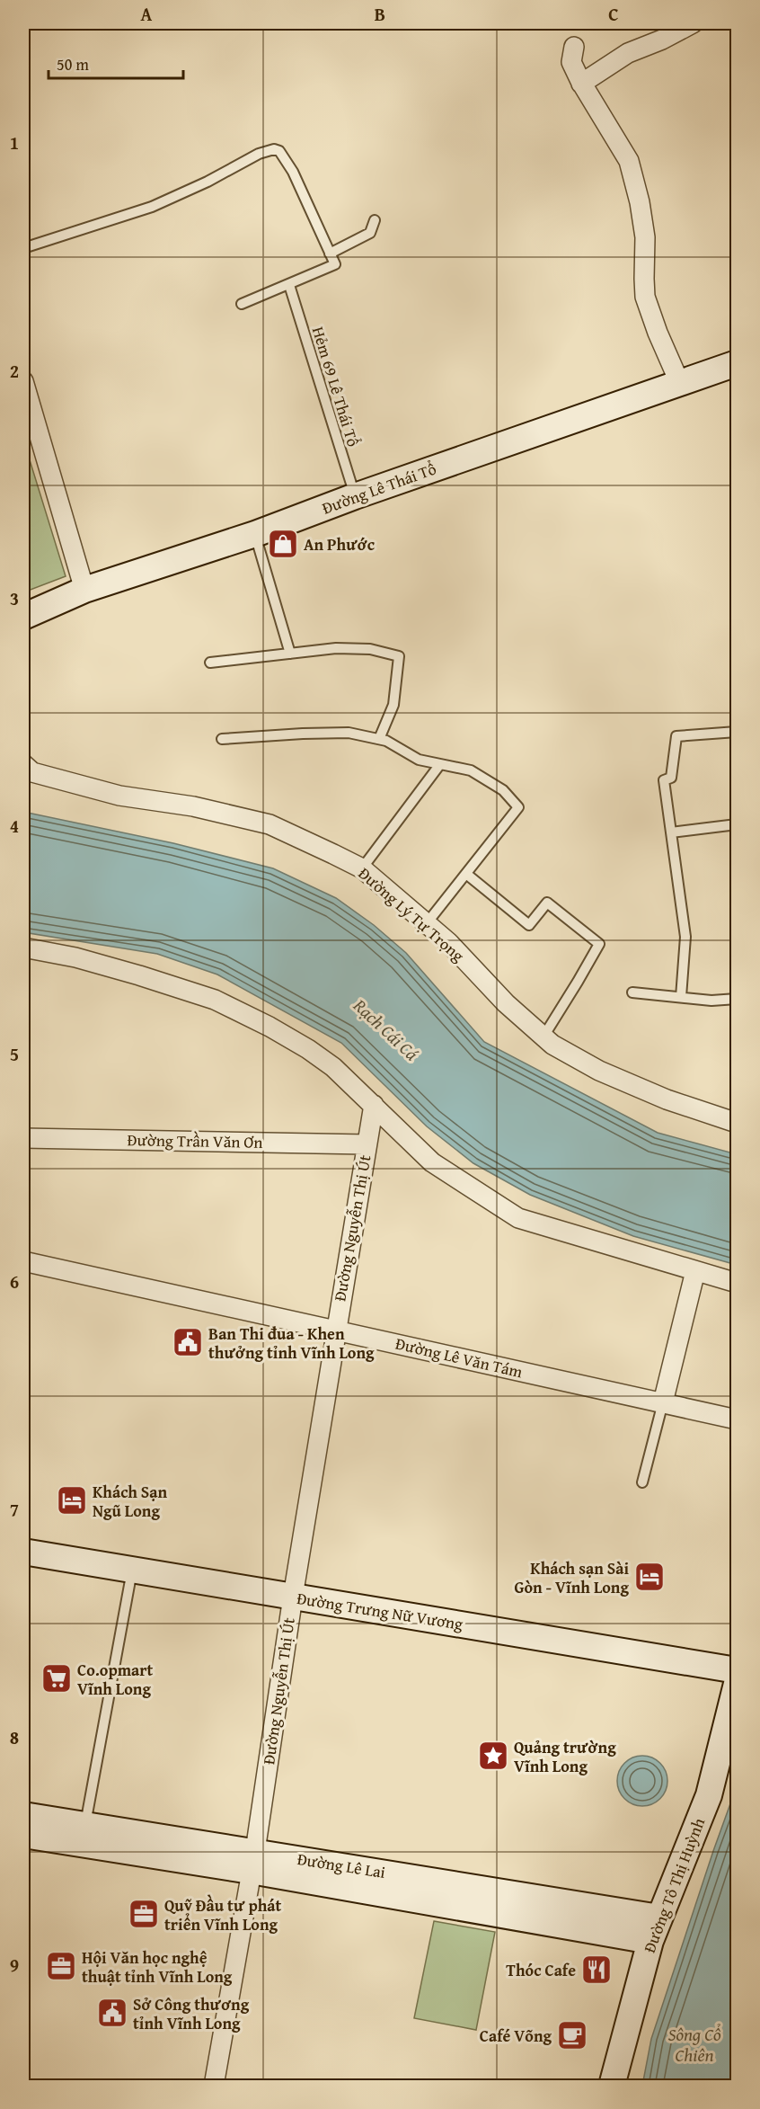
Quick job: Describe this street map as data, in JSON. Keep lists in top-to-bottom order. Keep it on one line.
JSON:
{"streets":{"street":["Đường Lê Thái Tổ","Đường Lý Tự Trọng","Đường Trần Văn Ơn","Đường Nguyễn Thị Út","Đường Lê Văn Tám","Đường Trưng Nữ Vương","Đường Lê Lai","Đường Tô Thị Huỳnh"],"lane":["Hẻm 69 Lê Thái Tổ"]},"crossings":[["Hẻm 69 Lê Thái Tổ","Đường Lê Thái Tổ"],["Đường Trần Văn Ơn","Đường Nguyễn Thị Út"],["Đường Nguyễn Thị Út","Đường Lê Văn Tám"],["Đường Nguyễn Thị Út","Đường Trưng Nữ Vương"],["Đường Nguyễn Thị Út","Đường Lê Lai"],["Đường Lê Lai","Đường Tô Thị Huỳnh"]],"water":["Rạch Cái Cá","Sông Cổ Chiên"],"places":{"shop":["An Phước"],"public building":["Ban Thi đua - Khen thưởng tỉnh Vĩnh Long","Sở Công thương tỉnh Vĩnh Long"],"hotel":["Khách Sạn Ngũ Long","Khách sạn Sài Gòn - Vĩnh Long"],"supermarket":["Co.opmart Vĩnh Long"],"place":["Quảng trường Vĩnh Long"],"office":["Quỹ Đầu tư phát triển Vĩnh Long","Hội Văn học nghệ thuật tỉnh Vĩnh Long"],"restaurant":["Thóc Cafe"],"cafe":["Café Võng"]},"scale_bar":"50 m","grid":{"columns":["A","B","C"],"rows":["1","2","3","4","5","6","7","8","9"]}}
